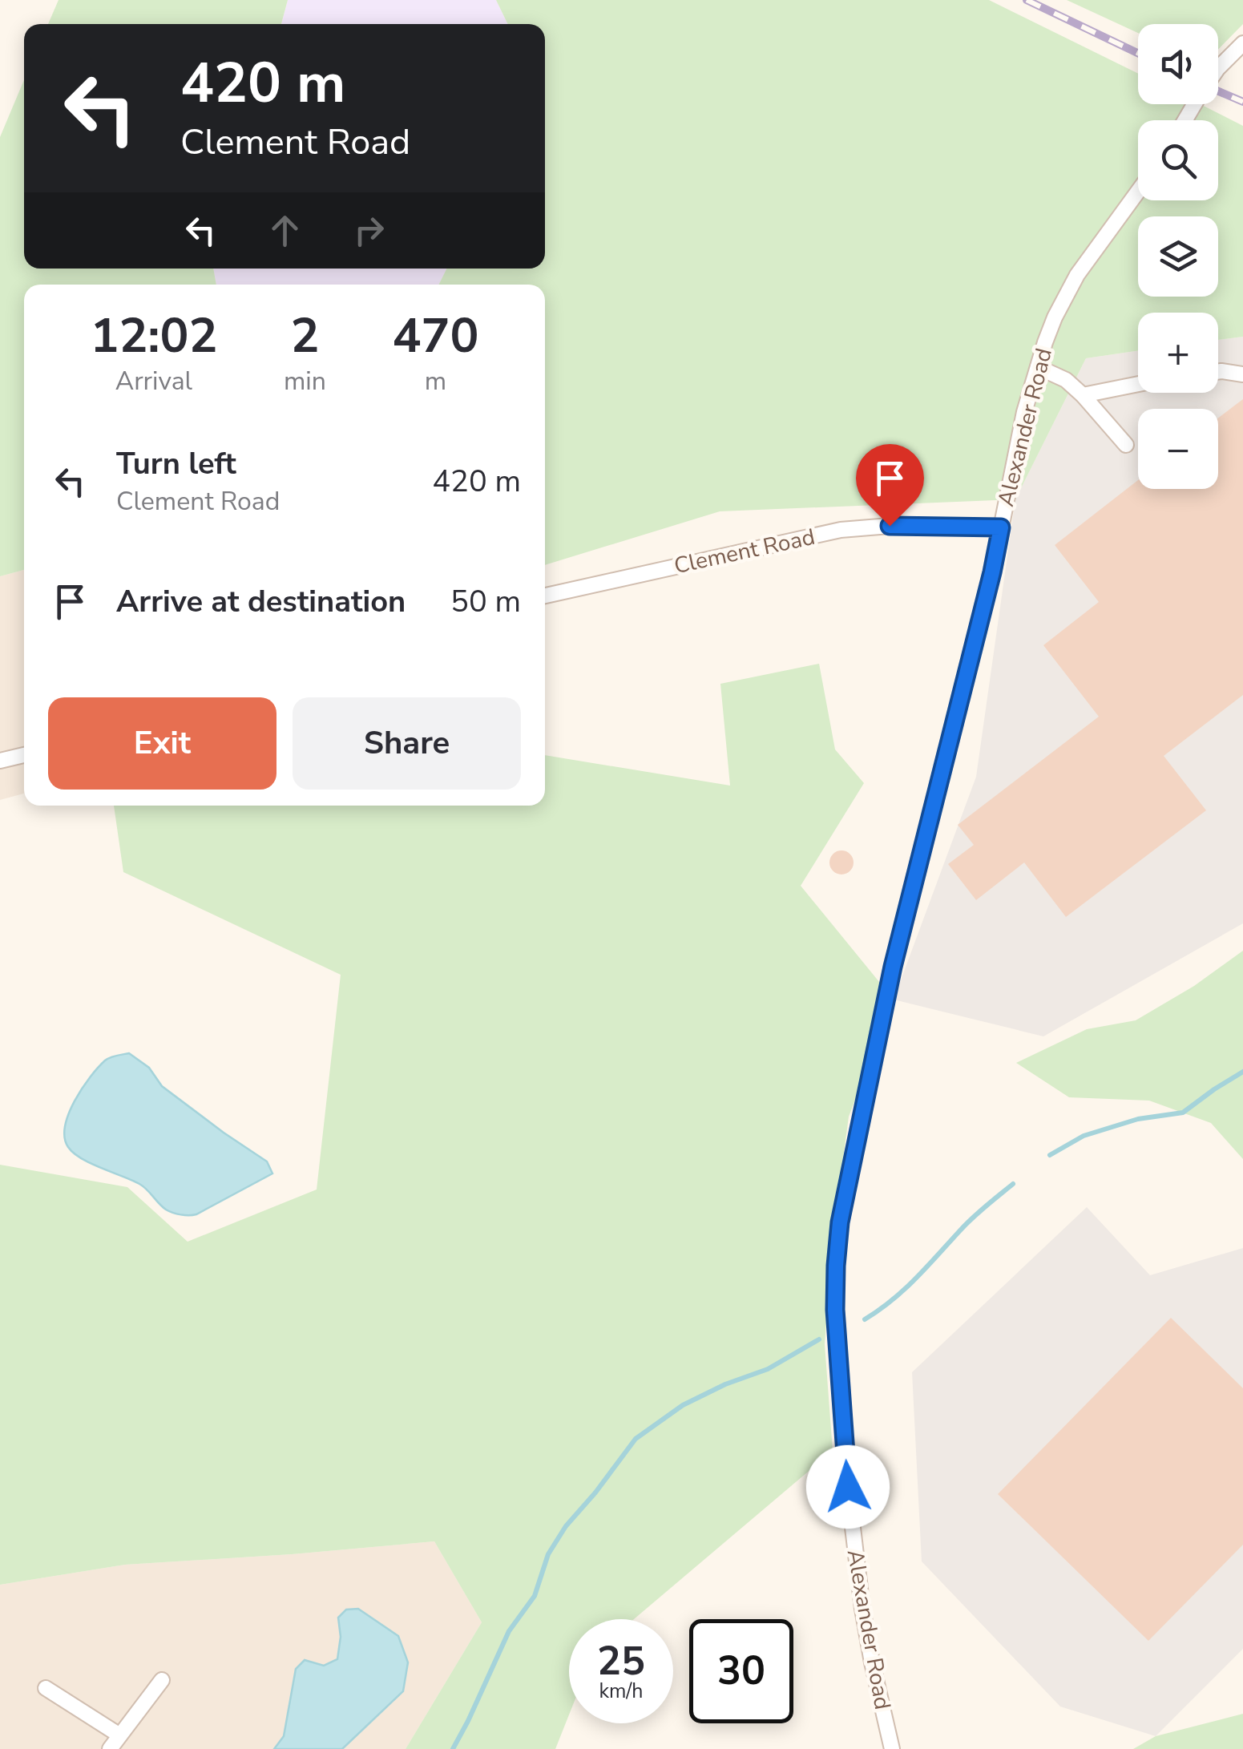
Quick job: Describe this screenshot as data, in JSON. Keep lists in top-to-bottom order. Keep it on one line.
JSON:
{"streets":{"street":["Alexander Road","Clement Road"]},"crossings":[["Alexander Road","Clement Road"]],"page":{"map_buttons":["+","−"],"turn":["420 m","Clement Road"],"eta":["12:02","Arrival","2","min","470","m"],"list":[{"name":"Turn left","note":"Clement Road","value":"420 m"},{"name":"Arrive at destination","value":"50 m"}],"buttons":["Exit","Share"],"speed":"25 km/h","limit":"30"}}
